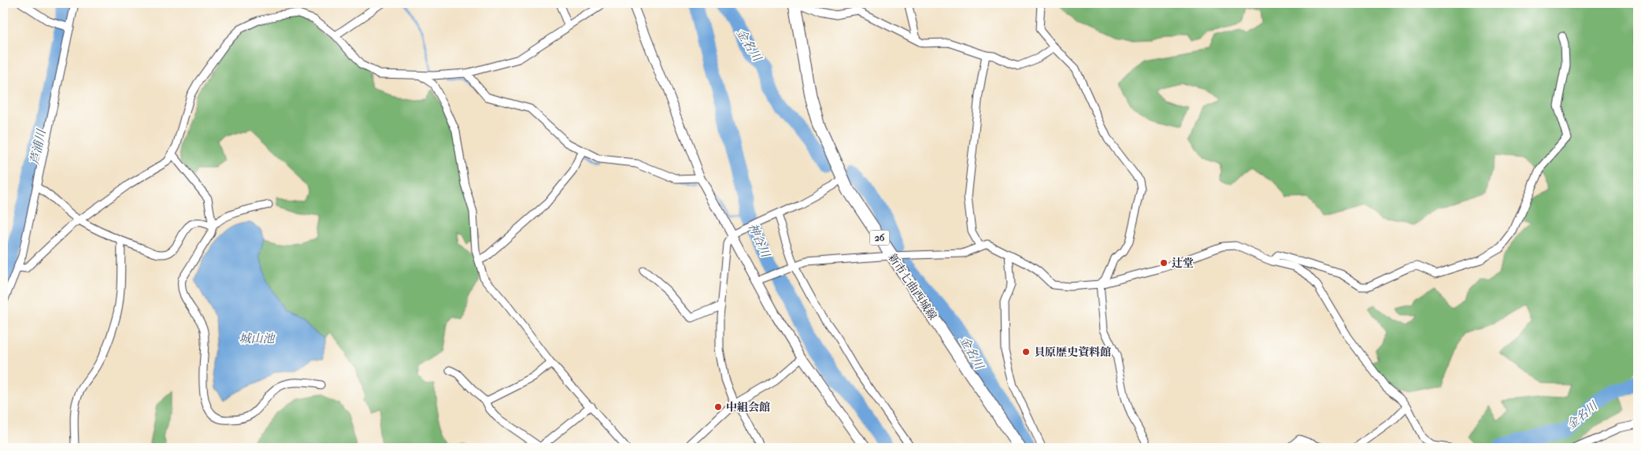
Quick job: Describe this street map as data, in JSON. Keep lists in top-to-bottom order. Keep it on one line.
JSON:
{"streets":{"main road":["26","新市七曲西城線"]},"water":["金名川","芦浦川","神谷川","城山池"],"places":["辻堂","貝原歴史資料館","中組会館"]}
